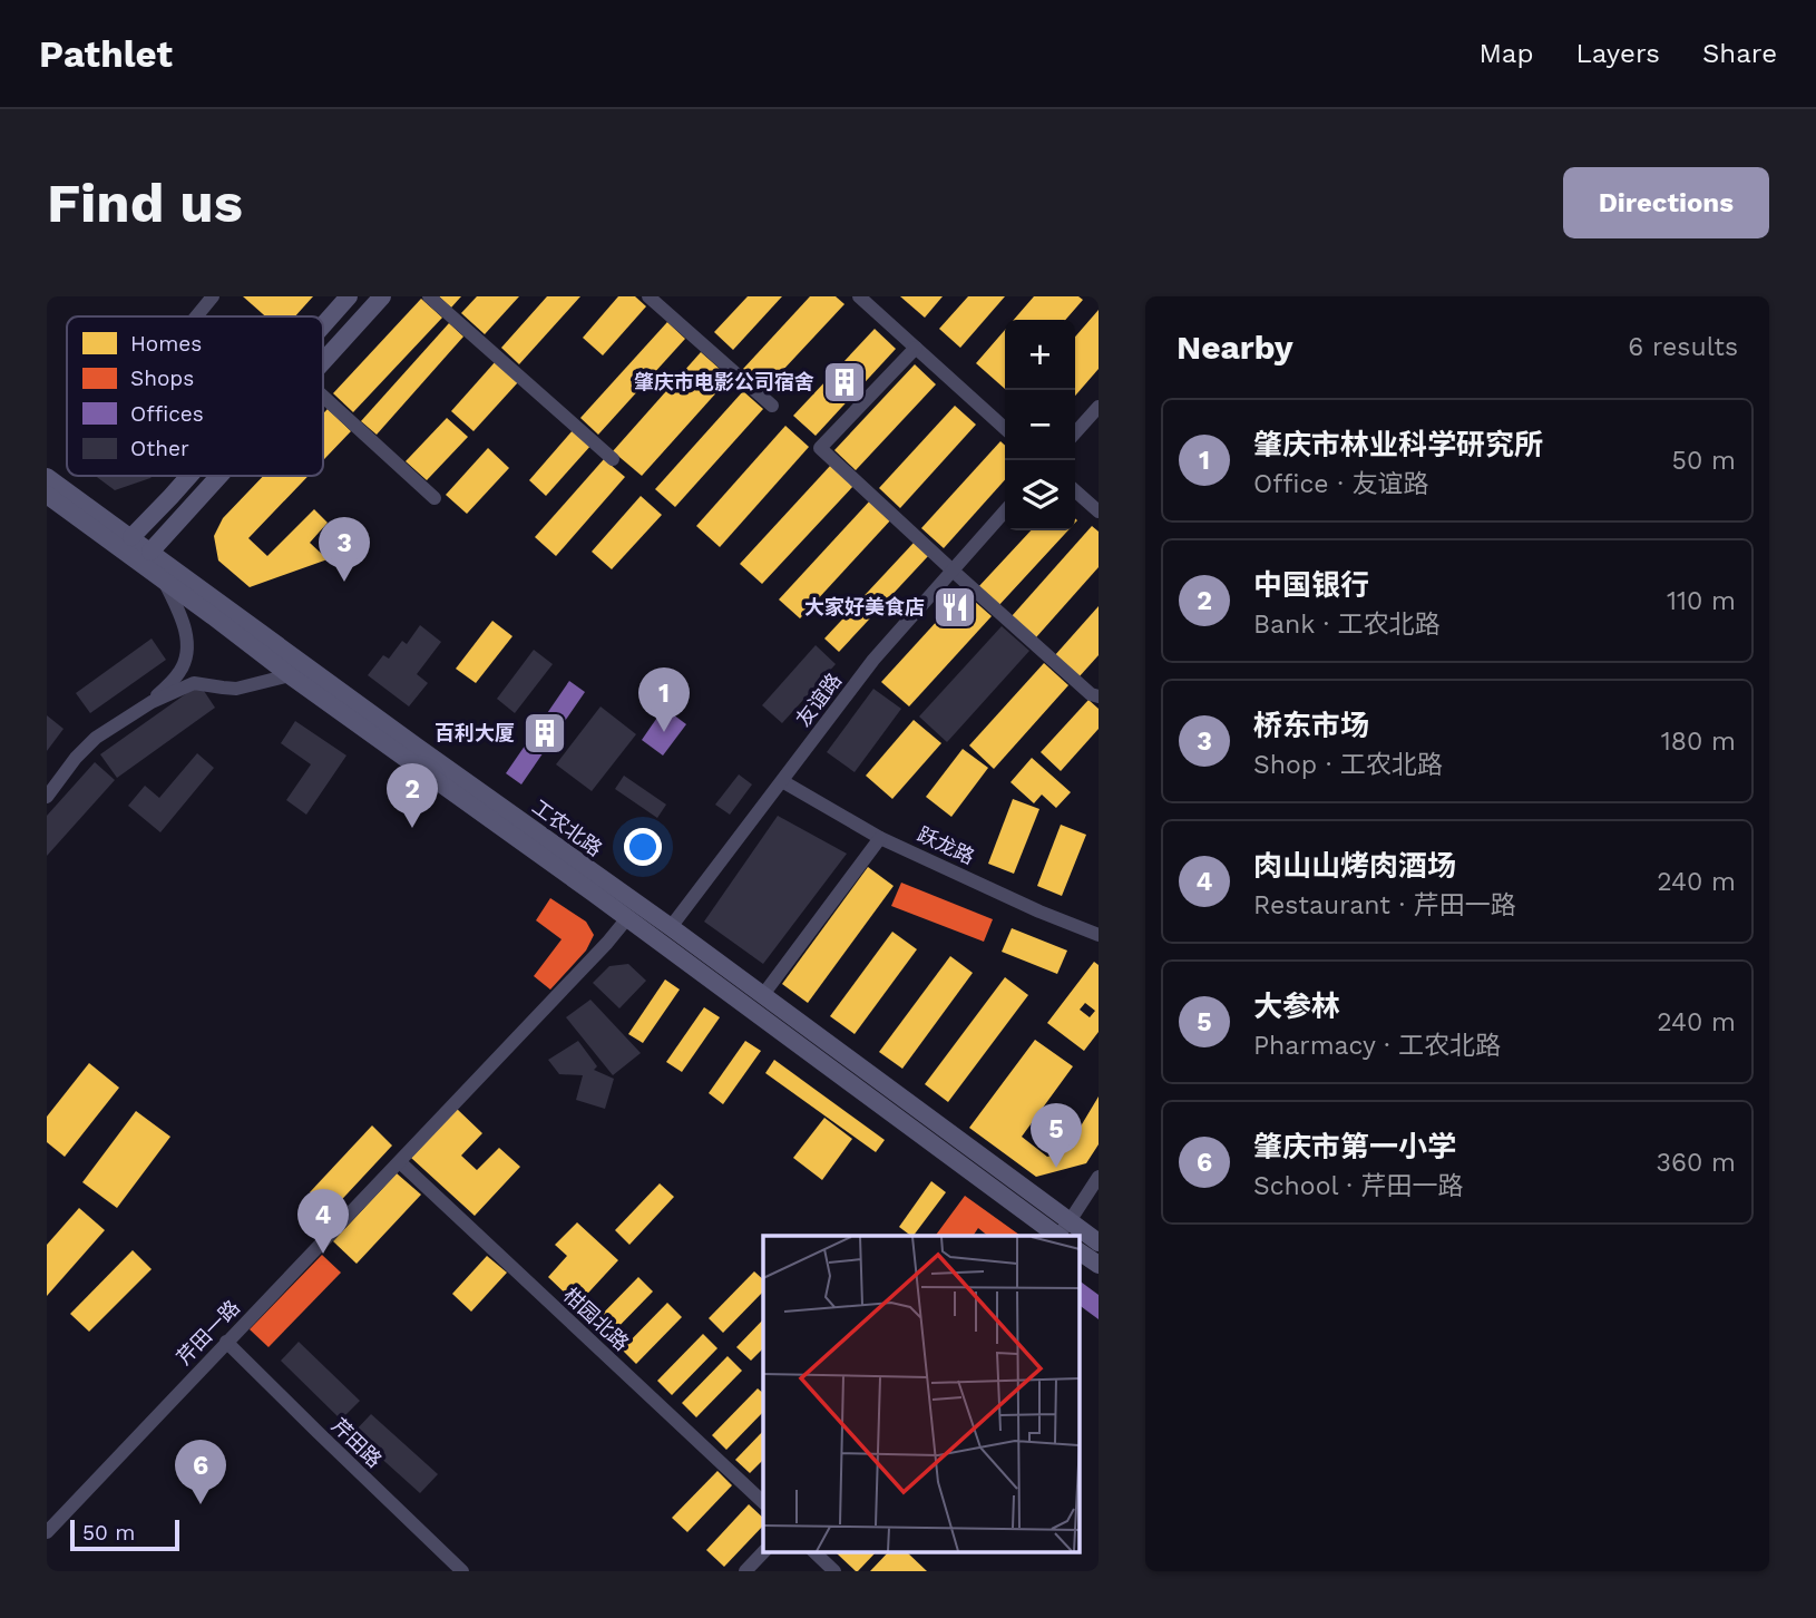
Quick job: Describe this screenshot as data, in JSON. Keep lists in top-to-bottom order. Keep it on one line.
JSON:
{"streets":{"street":["友谊路","工农北路","跃龙路","柑园北路","芹田一路","芹田路"]},"crossings":[["友谊路","工农北路"],["友谊路","跃龙路"],["工农北路","芹田一路"],["柑园北路","芹田一路"],["芹田一路","芹田路"]],"places":{"building":["肇庆市电影公司宿舍","百利大厦"],"restaurant":["大家好美食店"]},"legend":["Homes","Shops","Offices","Other"],"scale_bar":"50 m","page":{"header":"Pathlet","nav":["Map","Layers","Share"],"buttons":"Directions","title":"Find us","heading":["Nearby","6 results"],"map_buttons":["+","−"],"list":[{"mark":"1","name":"肇庆市林业科学研究所","note":"Office · 友谊路","value":"50 m"},{"mark":"2","name":"中国银行","note":"Bank · 工农北路","value":"110 m"},{"mark":"3","name":"桥东市场","note":"Shop · 工农北路","value":"180 m"},{"mark":"4","name":"肉山山烤肉酒场","note":"Restaurant · 芹田一路","value":"240 m"},{"mark":"5","name":"大参林","note":"Pharmacy · 工农北路","value":"240 m"},{"mark":"6","name":"肇庆市第一小学","note":"School · 芹田一路","value":"360 m"}],"pins":["3","1","2","5","4","6"],"scale":"50 m"}}
